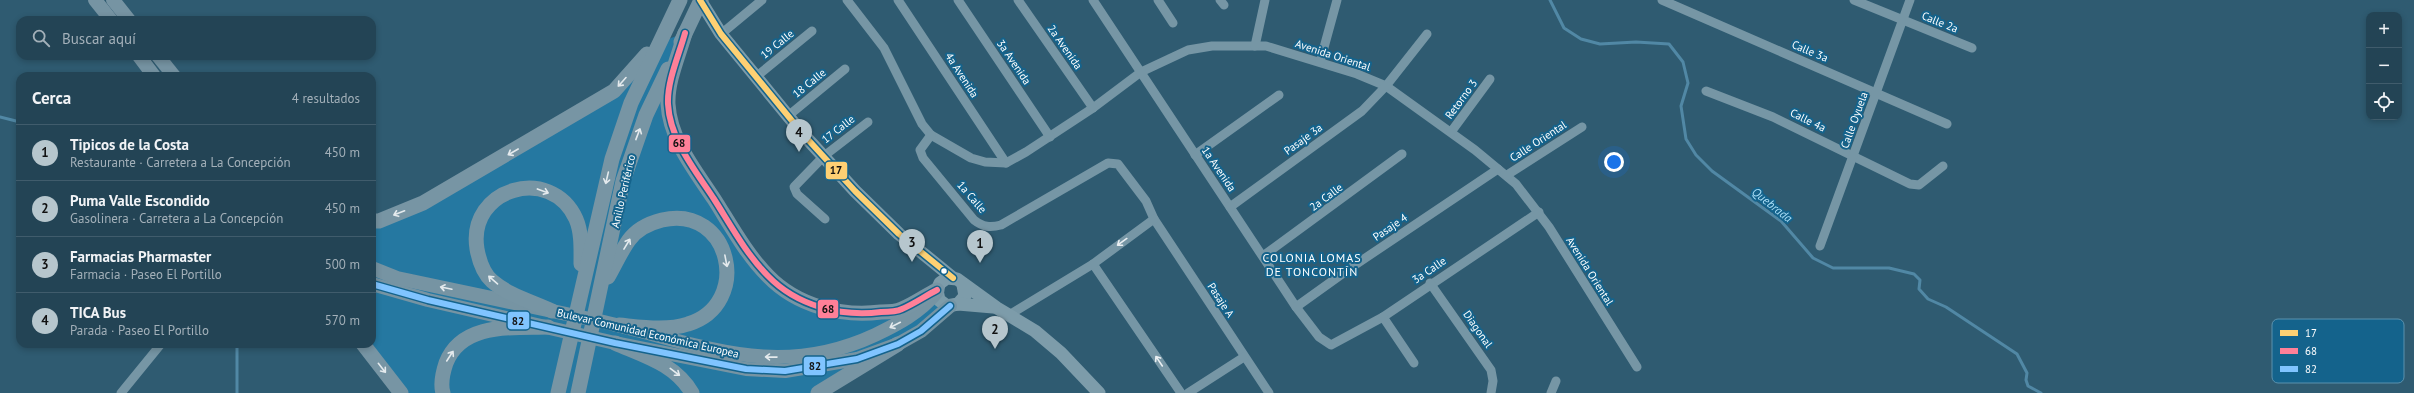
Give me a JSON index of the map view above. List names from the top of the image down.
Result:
{
  "streets": {
    "highway": ["Anillo Periférico"],
    "main road": ["Bulevar Comunidad Económica Europea"],
    "street": [
      "Calle 2a",
      "19 Calle",
      "2a Avenida",
      "Calle 3a",
      "Avenida Oriental",
      "3a Avenida",
      "4a Avenida",
      "18 Calle",
      "Retorno 3",
      "Calle 4a",
      "Calle Oyuela",
      "17 Calle",
      "Pasaje 3a",
      "Calle Oriental",
      "1a Avenida",
      "1a Calle",
      "2a Calle",
      "Pasaje 4",
      "3a Calle",
      "Pasaje A",
      "Diagonal"
    ]
  },
  "crossings": [
    ["Calle 2a", "Calle Oyuela"],
    ["2a Avenida", "Avenida Oriental"],
    ["Calle 3a", "Calle Oyuela"],
    ["Avenida Oriental", "3a Avenida"],
    ["Avenida Oriental", "4a Avenida"],
    ["Avenida Oriental", "Retorno 3"],
    ["Avenida Oriental", "Pasaje 3a"],
    ["Avenida Oriental", "Calle Oriental"],
    ["Avenida Oriental", "1a Avenida"],
    ["Avenida Oriental", "Pasaje 4"],
    ["Avenida Oriental", "3a Calle"],
    ["Calle 4a", "Calle Oyuela"],
    ["Pasaje 3a", "1a Avenida"],
    ["1a Avenida", "2a Calle"],
    ["1a Avenida", "Pasaje 4"],
    ["1a Avenida", "3a Calle"],
    ["1a Calle", "Pasaje A"],
    ["3a Calle", "Diagonal"]
  ],
  "districts": ["COLONIA LOMAS DE TONCONTÍN"],
  "water": ["Quebrada"],
  "lines": ["transit line 17", "transit line 68", "transit line 82"],
  "legend": ["17", "68", "82"],
  "page": {
    "map_buttons": ["+", "−"],
    "search": "Buscar aquí",
    "heading": ["Cerca", "4 resultados"],
    "pins": [
      "4",
      "3",
      "1",
      "2"
    ],
    "list": [
      {
        "mark": "1",
        "name": "Tipicos de la Costa",
        "note": "Restaurante · Carretera a La Concepción",
        "value": "450 m"
      },
      {
        "mark": "2",
        "name": "Puma Valle Escondido",
        "note": "Gasolinera · Carretera a La Concepción",
        "value": "450 m"
      },
      {
        "mark": "3",
        "name": "Farmacias Pharmaster",
        "note": "Farmacia · Paseo El Portillo",
        "value": "500 m"
      },
      {
        "mark": "4",
        "name": "TICA Bus",
        "note": "Parada · Paseo El Portillo",
        "value": "570 m"
      }
    ]
  }
}
